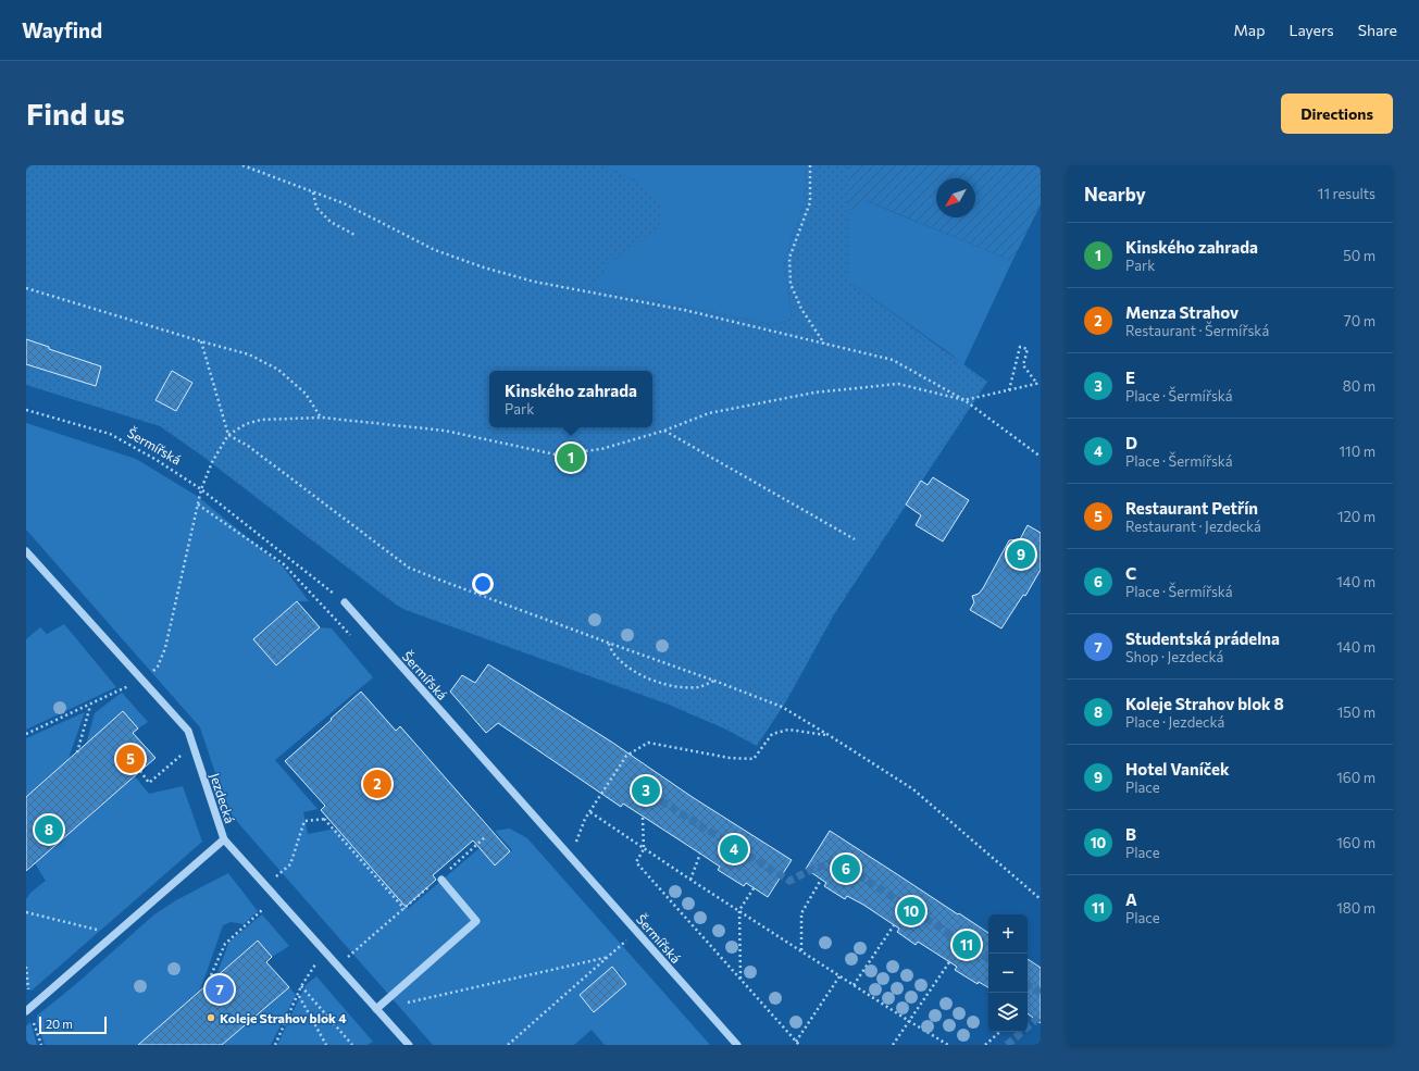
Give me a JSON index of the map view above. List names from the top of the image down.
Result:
{
  "streets": {
    "street": ["Šermířská", "Jezdecká"]
  },
  "places": ["Koleje Strahov blok 4"],
  "scale_bar": "20 m",
  "north": "bottom left",
  "page": {
    "header": "Wayfind",
    "nav": ["Map", "Layers", "Share"],
    "buttons": "Directions",
    "title": "Find us",
    "heading": ["Nearby", "11 results"],
    "list": [
      {
        "mark": "1",
        "name": "Kinského zahrada",
        "note": "Park",
        "value": "50 m"
      },
      {
        "mark": "2",
        "name": "Menza Strahov",
        "note": "Restaurant · Šermířská",
        "value": "70 m"
      },
      {
        "mark": "3",
        "name": "E",
        "note": "Place · Šermířská",
        "value": "80 m"
      },
      {
        "mark": "4",
        "name": "D",
        "note": "Place · Šermířská",
        "value": "110 m"
      },
      {
        "mark": "5",
        "name": "Restaurant Petřín",
        "note": "Restaurant · Jezdecká",
        "value": "120 m"
      },
      {
        "mark": "6",
        "name": "C",
        "note": "Place · Šermířská",
        "value": "140 m"
      },
      {
        "mark": "7",
        "name": "Studentská prádelna",
        "note": "Shop · Jezdecká",
        "value": "140 m"
      },
      {
        "mark": "8",
        "name": "Koleje Strahov blok 8",
        "note": "Place · Jezdecká",
        "value": "150 m"
      },
      {
        "mark": "9",
        "name": "Hotel Vaníček",
        "note": "Place",
        "value": "160 m"
      },
      {
        "mark": "10",
        "name": "B",
        "note": "Place",
        "value": "160 m"
      },
      {
        "mark": "11",
        "name": "A",
        "note": "Place",
        "value": "180 m"
      }
    ],
    "popup": ["Kinského zahrada", "Park"],
    "pins": [
      "1",
      "9",
      "5",
      "2",
      "3",
      "8",
      "4",
      "6",
      "10",
      "11",
      "7"
    ],
    "map_buttons": ["+", "−"],
    "scale": "20 m"
  }
}
